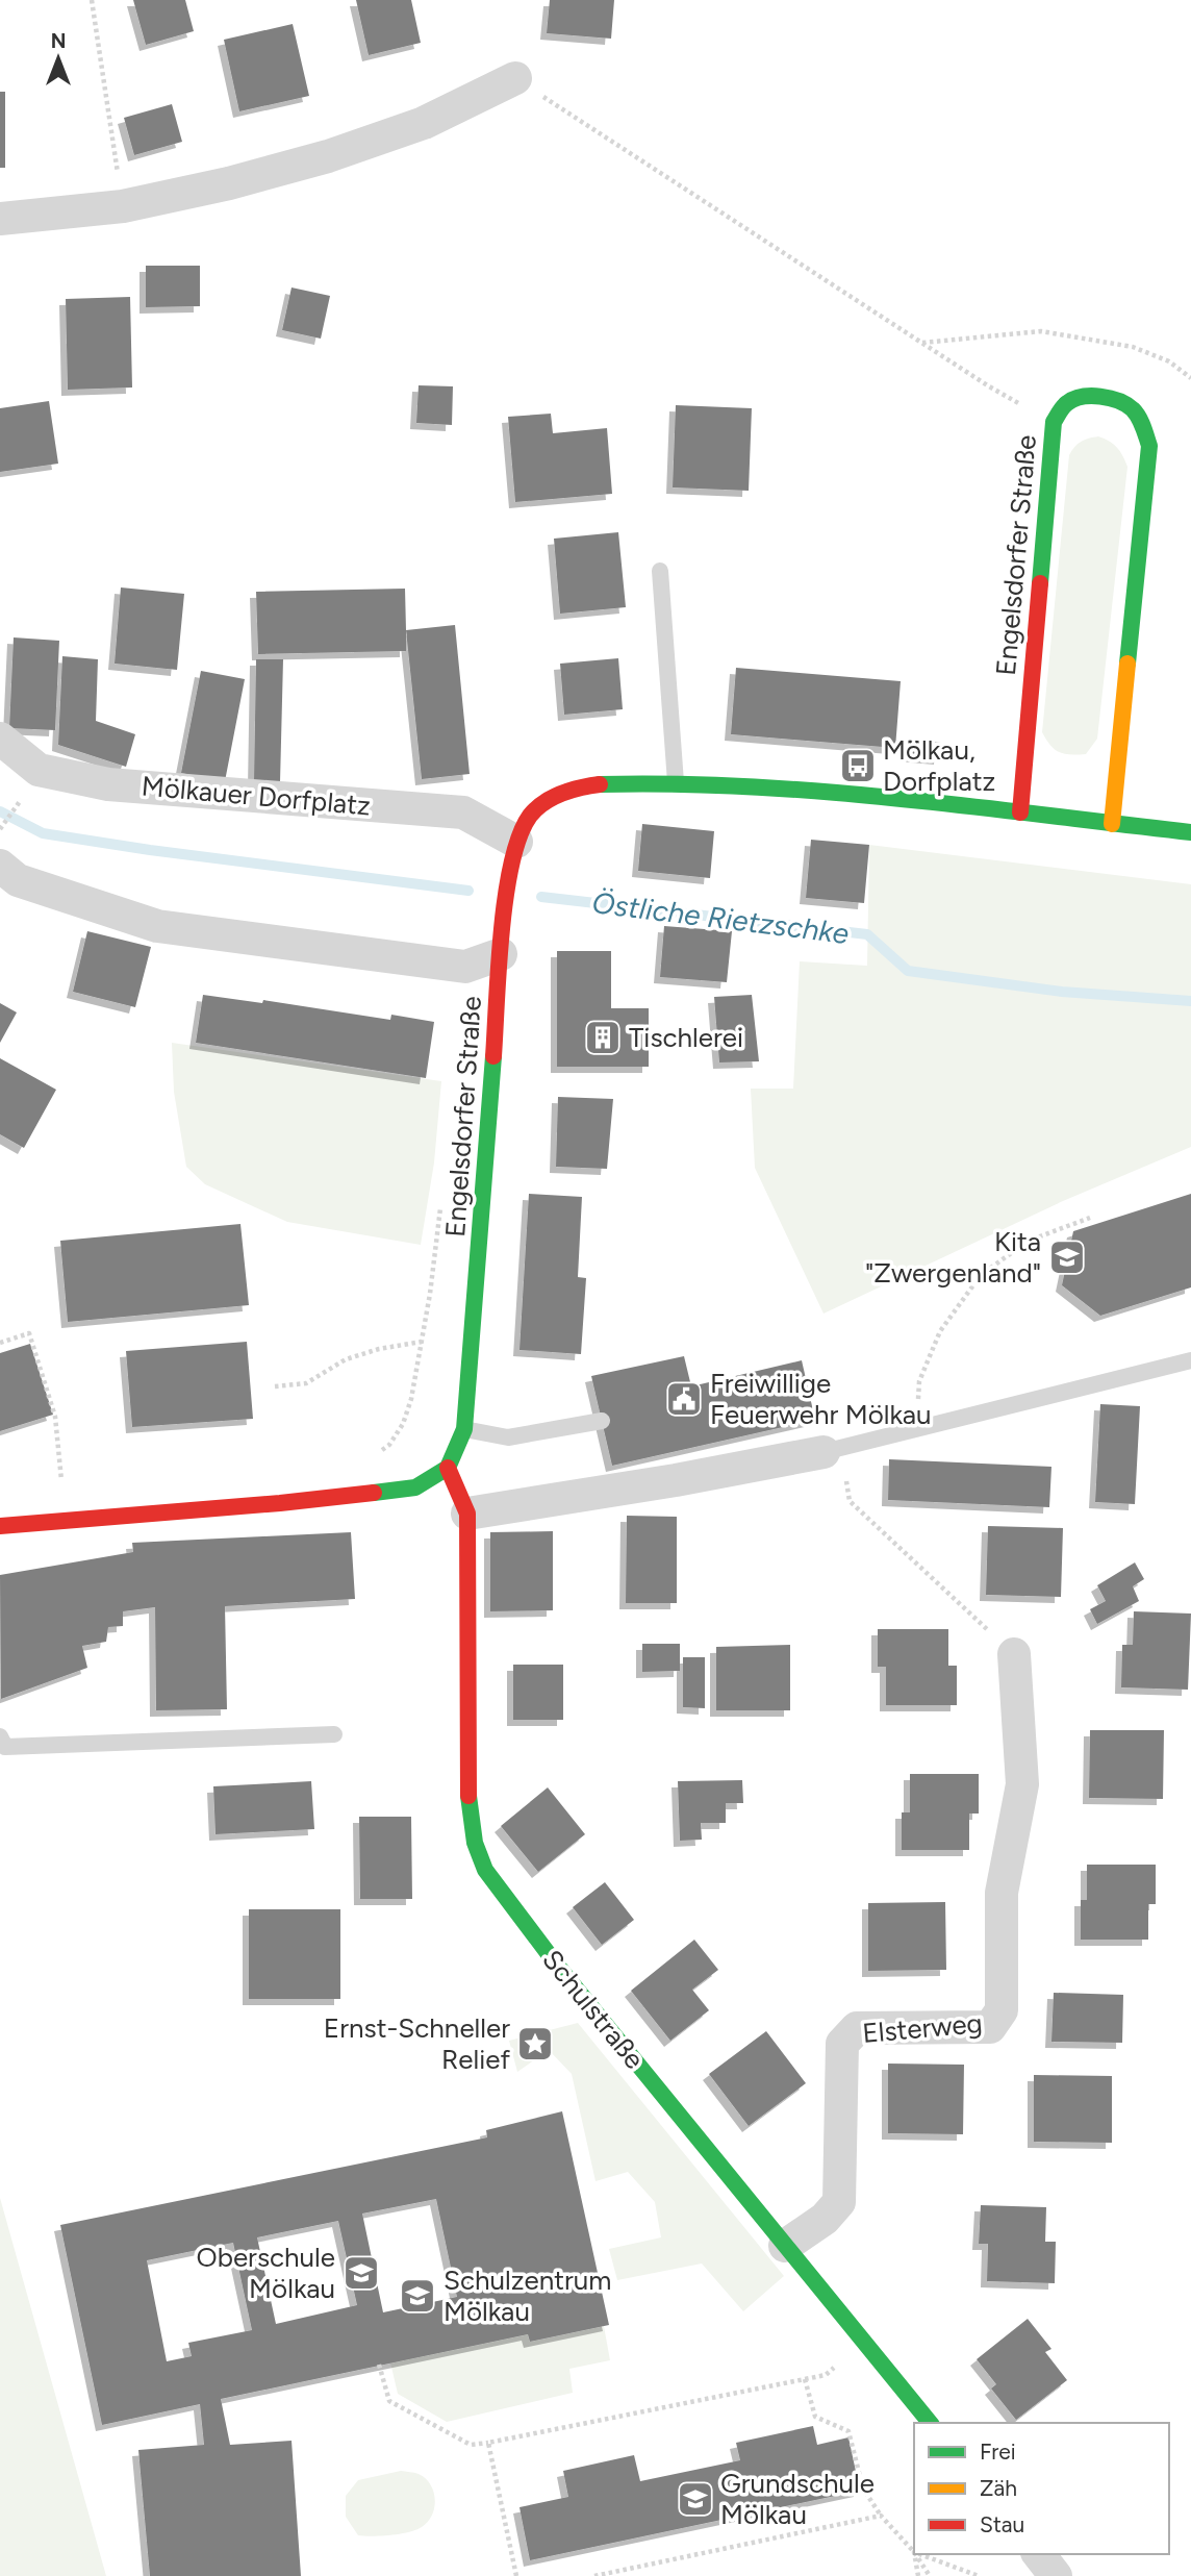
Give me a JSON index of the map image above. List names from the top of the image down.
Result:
{
  "streets": {
    "street": [
      "Engelsdorfer Straße",
      "Mölkauer Dorfplatz",
      "Schulstraße",
      "Elsterweg"
    ]
  },
  "crossings": [
    ["Engelsdorfer Straße", "Mölkauer Dorfplatz"],
    ["Engelsdorfer Straße", "Schulstraße"],
    ["Schulstraße", "Elsterweg"]
  ],
  "water": ["Östliche Rietzschke"],
  "places": {
    "bus stop": ["Mölkau, Dorfplatz"],
    "building": ["Tischlerei"],
    "school or university": [
      "Kita \"Zwergenland\"",
      "Oberschule Mölkau",
      "Schulzentrum Mölkau",
      "Grundschule Mölkau"
    ],
    "public building": ["Freiwillige Feuerwehr Mölkau"],
    "place": ["Ernst-Schneller Relief"]
  },
  "legend": ["Frei", "Zäh", "Stau"],
  "north": "top"
}
